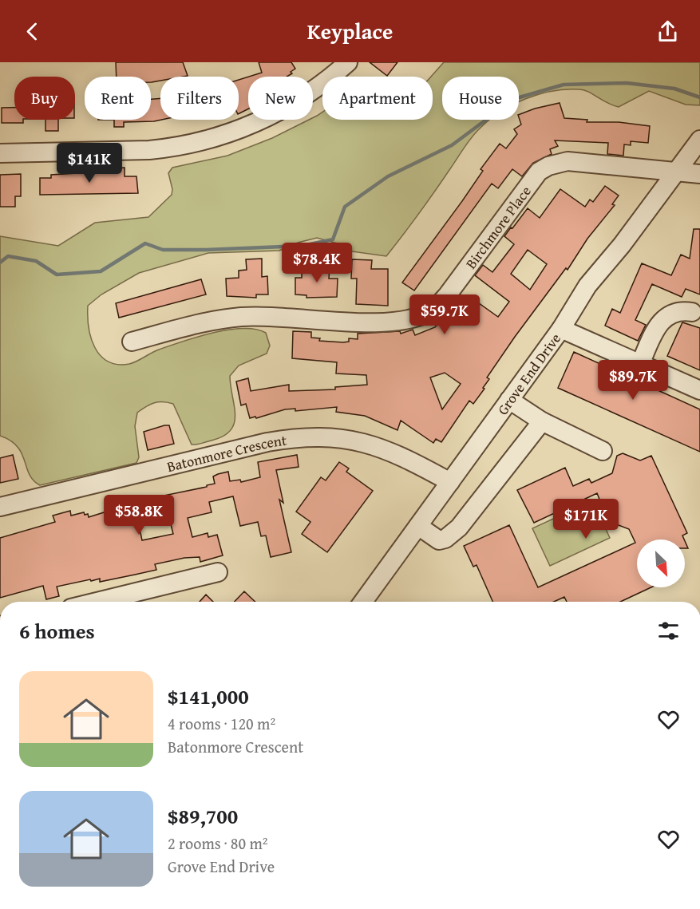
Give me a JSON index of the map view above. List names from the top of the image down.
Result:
{
  "streets": {
    "street": ["Birchmore Place", "Grove End Drive", "Batonmore Crescent"]
  },
  "crossings": [
    ["Birchmore Place", "Grove End Drive"],
    ["Grove End Drive", "Batonmore Crescent"]
  ],
  "north": "bottom right",
  "page": {
    "header": "Keyplace",
    "chip": [
      "Buy",
      "Rent",
      "Filters",
      "New",
      "Apartment",
      "House"
    ],
    "price": [
      "$141K",
      "$78.4K",
      "$59.7K",
      "$89.7K",
      "$58.8K",
      "$171K"
    ],
    "heading": "6 homes",
    "list": [
      {
        "name": "$141,000",
        "note": "4 rooms · 120 m² · Batonmore Crescent"
      },
      {
        "name": "$89,700",
        "note": "2 rooms · 80 m² · Grove End Drive"
      }
    ]
  }
}
